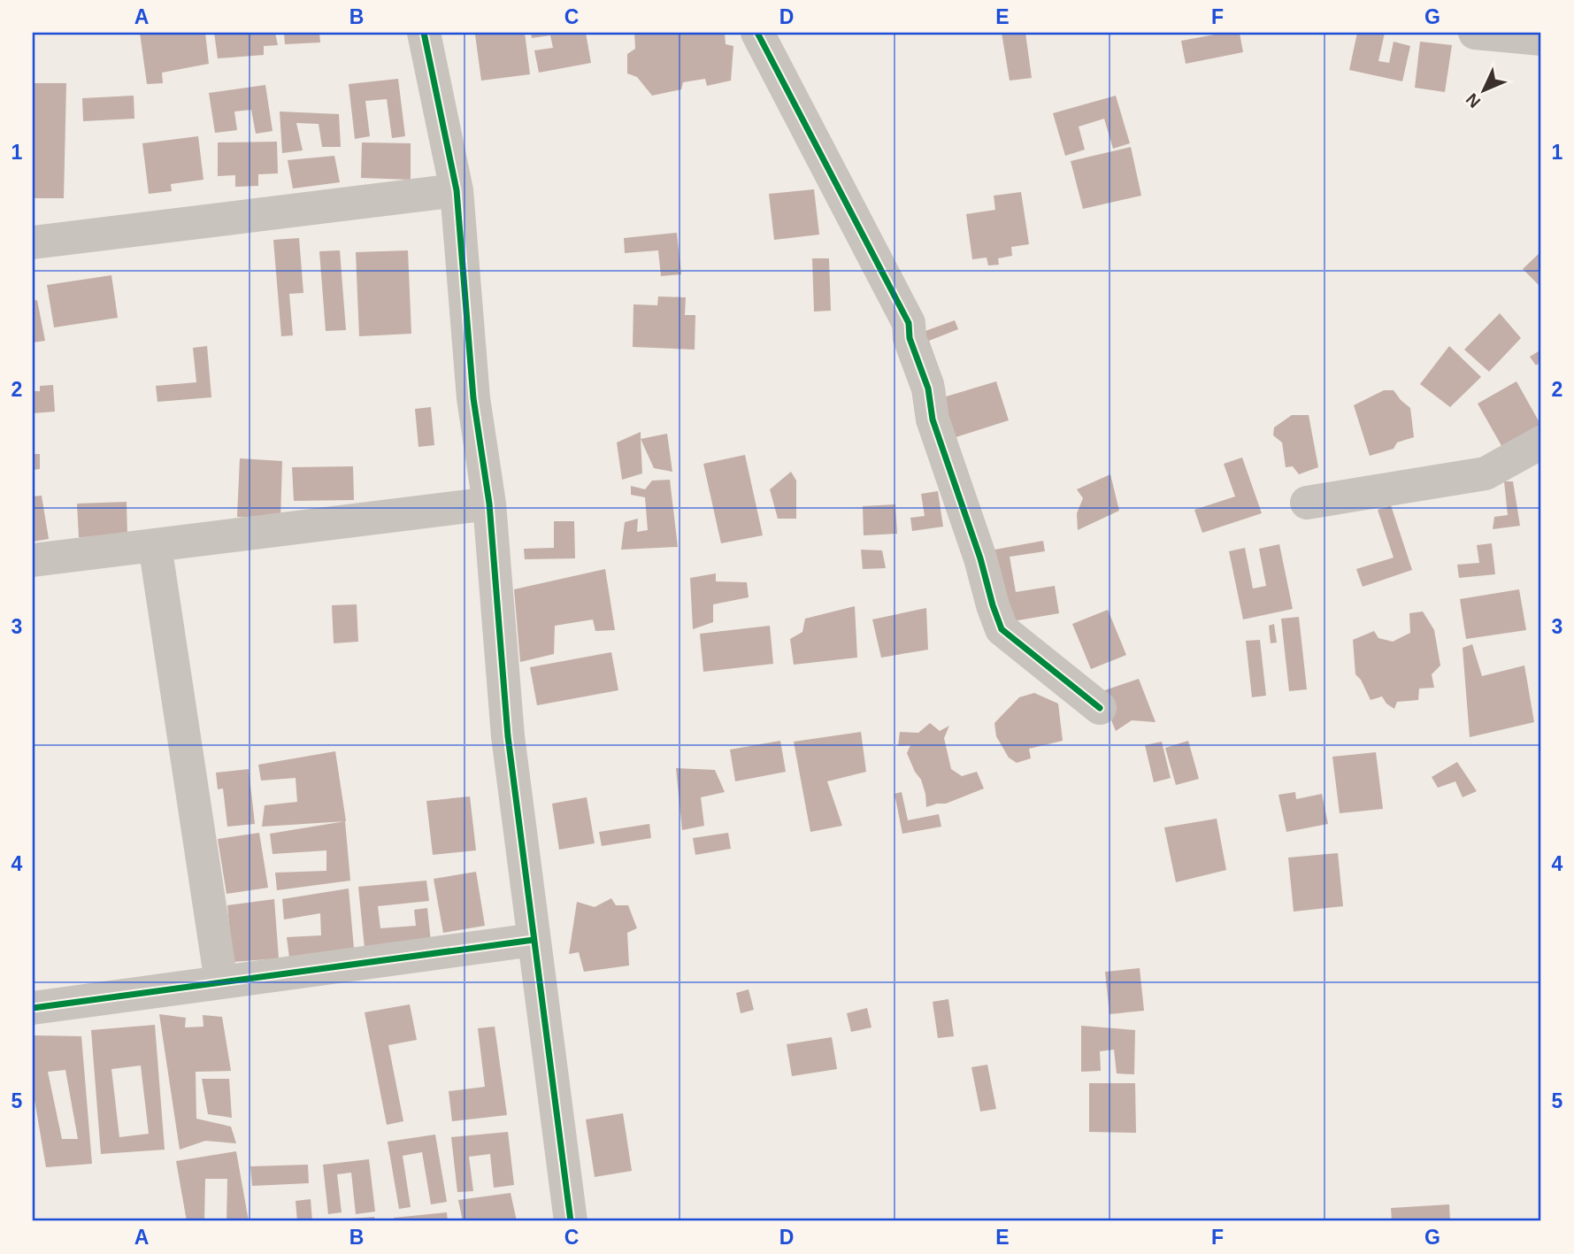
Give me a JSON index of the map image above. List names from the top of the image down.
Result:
{
  "north": "bottom left",
  "grid": {
    "columns": [
      "A",
      "B",
      "C",
      "D",
      "E",
      "F",
      "G"
    ],
    "rows": [
      "1",
      "2",
      "3",
      "4",
      "5"
    ]
  }
}
